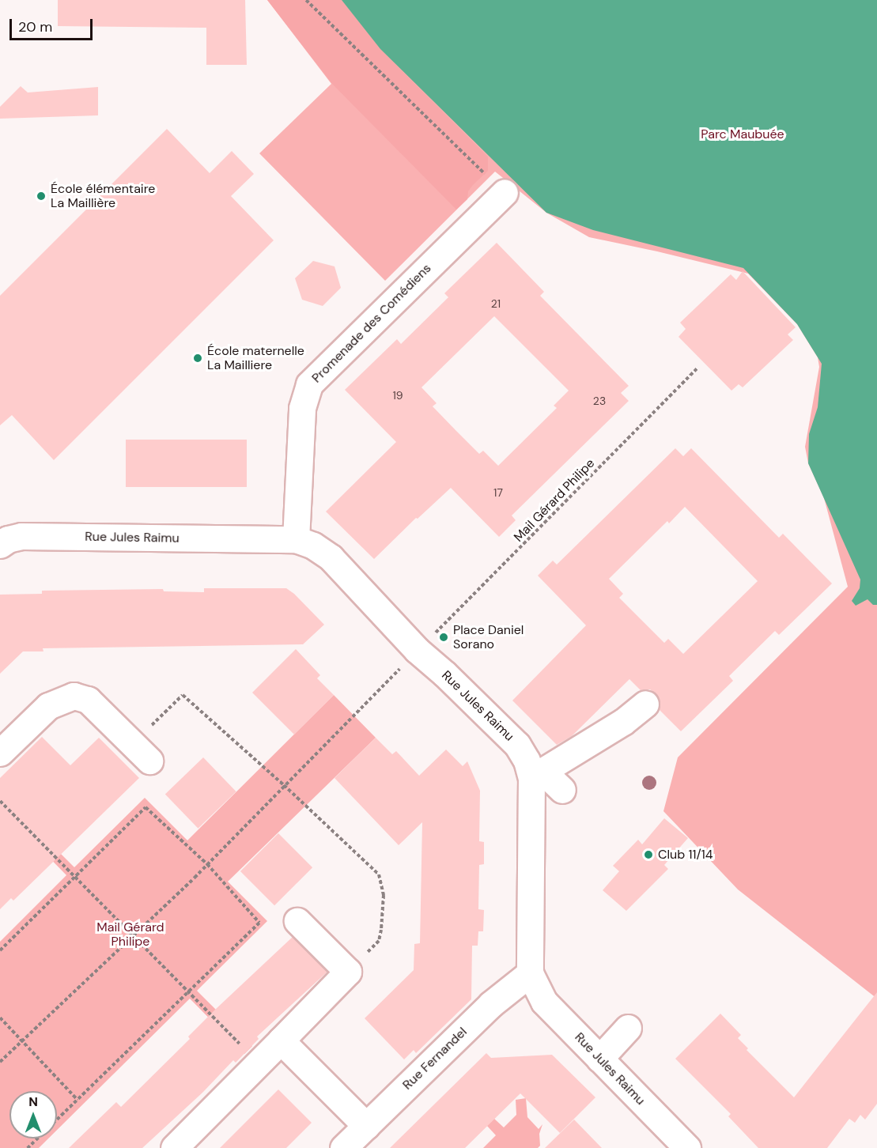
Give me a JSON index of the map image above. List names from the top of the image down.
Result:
{
  "streets": {
    "street": ["Promenade des Comédiens", "Rue Jules Raimu", "Rue Fernandel"],
    "path": ["Mail Gérard Philipe"]
  },
  "crossings": [
    ["Promenade des Comédiens", "Rue Jules Raimu"],
    ["Rue Jules Raimu", "Rue Fernandel"]
  ],
  "parks": ["Parc Maubuée", "Mail Gérard Philipe"],
  "places": [
    "École élémentaire La Maillière",
    "École maternelle La Mailliere",
    "Place Daniel Sorano",
    "Club 11/14"
  ],
  "house_numbers": [
    "21",
    "19",
    "23",
    "17"
  ],
  "scale_bar": "20 m",
  "north": "top"
}
